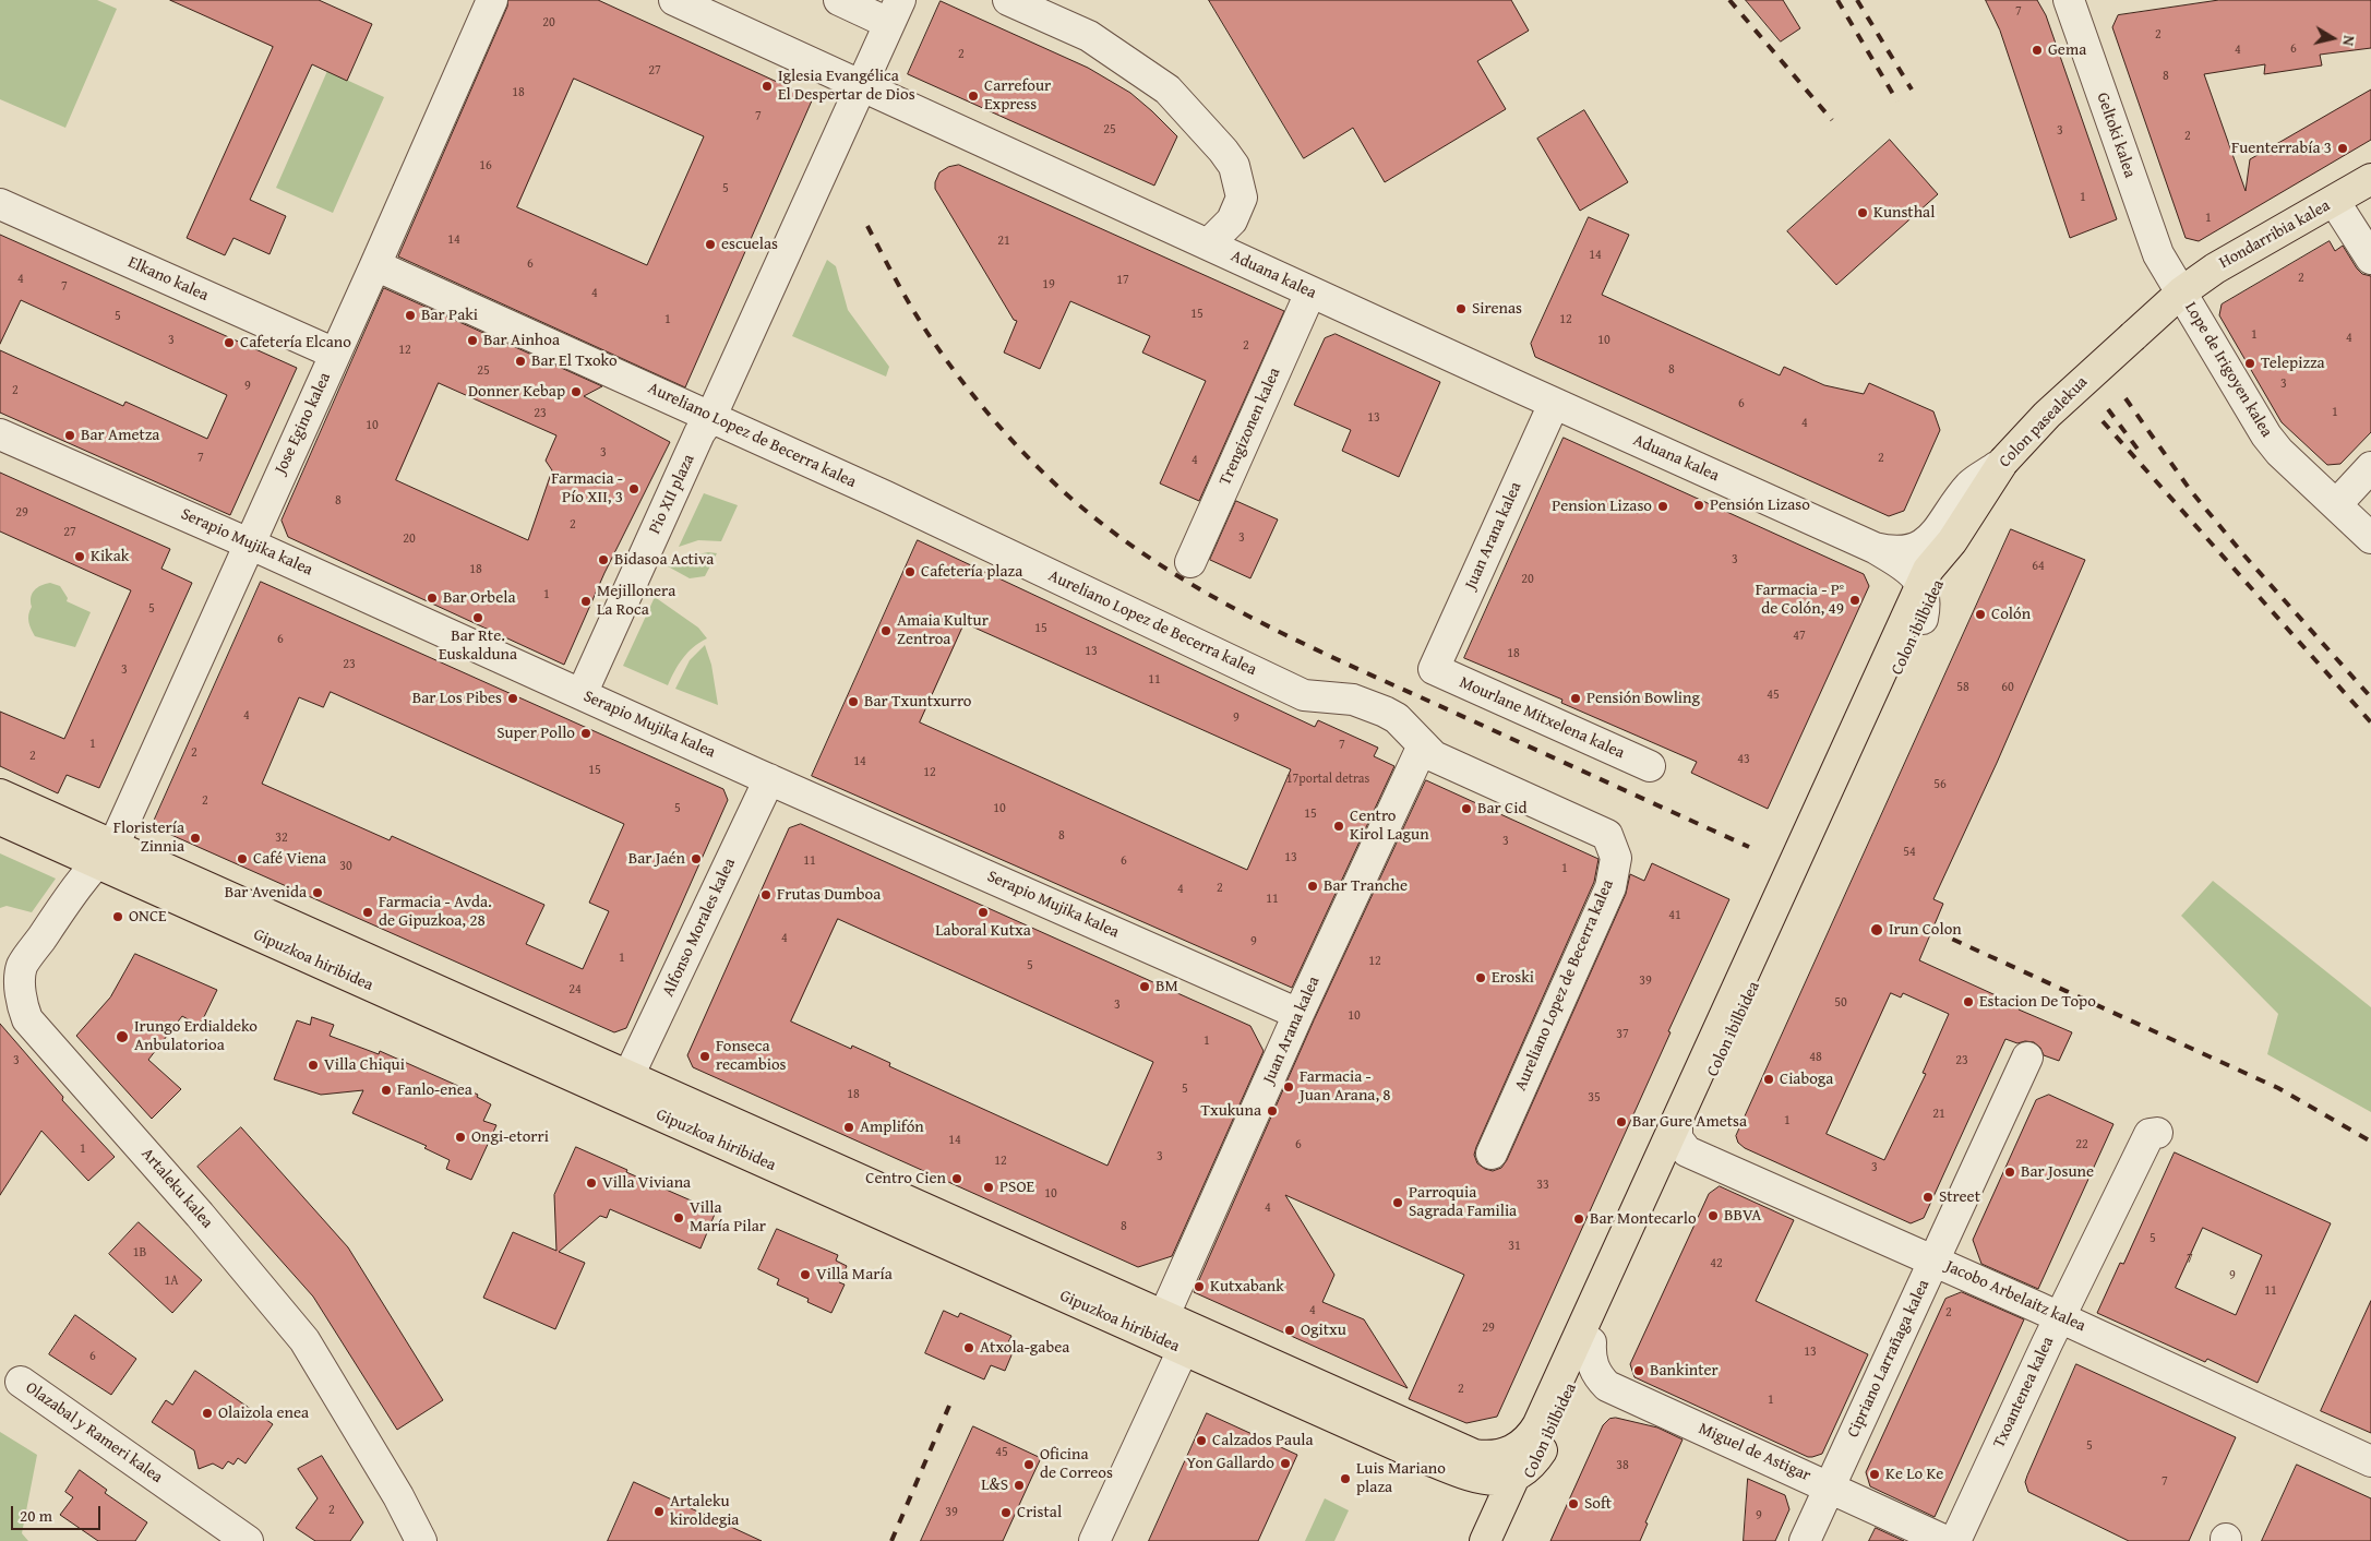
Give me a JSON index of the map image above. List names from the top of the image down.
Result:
{
  "streets": {
    "main road": [
      "Hondarribia kalea",
      "Colon pasealekua",
      "Colon ibilbidea",
      "Gipuzkoa hiribidea"
    ],
    "street": [
      "Geltoki kalea",
      "Aduana kalea",
      "Elkano kalea",
      "Lope de Irigoyen kalea",
      "Jose Egino kalea",
      "Trengizonen kalea",
      "Aureliano Lopez de Becerra kalea",
      "Pio XII plaza",
      "Juan Arana kalea",
      "Serapio Mujika kalea",
      "Mourlane Mitxelena kalea",
      "Alfonso Morales kalea",
      "Artaleku kalea",
      "Jacobo Arbelaitz kalea",
      "Cipriano Larrañaga kalea",
      "Txoantenea kalea",
      "Olazabal y Rameri kalea",
      "Miguel de Astigar"
    ]
  },
  "crossings": [
    ["Geltoki kalea", "Hondarribia kalea"],
    ["Geltoki kalea", "Lope de Irigoyen kalea"],
    ["Geltoki kalea", "Colon pasealekua"],
    ["Hondarribia kalea", "Lope de Irigoyen kalea"],
    ["Hondarribia kalea", "Colon pasealekua"],
    ["Aduana kalea", "Colon pasealekua"],
    ["Aduana kalea", "Trengizonen kalea"],
    ["Aduana kalea", "Pio XII plaza"],
    ["Aduana kalea", "Juan Arana kalea"],
    ["Aduana kalea", "Colon ibilbidea"],
    ["Elkano kalea", "Jose Egino kalea"],
    ["Lope de Irigoyen kalea", "Colon pasealekua"],
    ["Colon pasealekua", "Colon ibilbidea"],
    ["Jose Egino kalea", "Aureliano Lopez de Becerra kalea"],
    ["Jose Egino kalea", "Serapio Mujika kalea"],
    ["Jose Egino kalea", "Gipuzkoa hiribidea"],
    ["Jose Egino kalea", "Artaleku kalea"],
    ["Aureliano Lopez de Becerra kalea", "Pio XII plaza"],
    ["Aureliano Lopez de Becerra kalea", "Juan Arana kalea"],
    ["Pio XII plaza", "Serapio Mujika kalea"],
    ["Juan Arana kalea", "Serapio Mujika kalea"],
    ["Juan Arana kalea", "Mourlane Mitxelena kalea"],
    ["Juan Arana kalea", "Gipuzkoa hiribidea"],
    ["Serapio Mujika kalea", "Alfonso Morales kalea"],
    ["Colon ibilbidea", "Gipuzkoa hiribidea"],
    ["Colon ibilbidea", "Jacobo Arbelaitz kalea"],
    ["Colon ibilbidea", "Miguel de Astigar"],
    ["Alfonso Morales kalea", "Gipuzkoa hiribidea"],
    ["Gipuzkoa hiribidea", "Artaleku kalea"],
    ["Jacobo Arbelaitz kalea", "Cipriano Larrañaga kalea"],
    ["Jacobo Arbelaitz kalea", "Txoantenea kalea"],
    ["Cipriano Larrañaga kalea", "Miguel de Astigar"]
  ],
  "places": [
    "Gema",
    "Iglesia Evangélica El Despertar de Dios",
    "Carrefour Express",
    "Fuenterrabía 3",
    "Kunsthal",
    "escuelas",
    "Sirenas",
    "Bar Paki",
    "Bar Ainhoa",
    "Cafetería Elcano",
    "Bar El Txoko",
    "Telepizza",
    "Donner Kebap",
    "Bar Ametza",
    "Farmacia - Pío XII, 3",
    "Pensión Lizaso",
    "Pension Lizaso",
    "Kikak",
    "Bidasoa Activa",
    "Cafetería plaza",
    "Bar Orbela",
    "Farmacia - Pº de Colón, 49",
    "Mejillonera La Roca",
    "Colón",
    "Bar Rte. Euskalduna",
    "Amaia Kultur Zentroa",
    "Bar Los Pibes",
    "Pensión Bowling",
    "Bar Txuntxurro",
    "Super Pollo",
    "Bar Cid",
    "Centro Kirol Lagun",
    "Floristería Zinnia",
    "Café Viena",
    "Bar Jaén",
    "Bar Tranche",
    "Bar Avenida",
    "Frutas Dumboa",
    "Farmacia - Avda. de Gipuzkoa, 28",
    "Laboral Kutxa",
    "ONCE",
    "Irun Colon",
    "Eroski",
    "BM",
    "Estacion De Topo",
    "Irungo Erdialdeko Anbulatorioa",
    "Fonseca recambios",
    "Villa Chiqui",
    "Ciaboga",
    "Farmacia - Juan Arana, 8",
    "Fanlo-enea",
    "Txukuna",
    "Bar Gure Ametsa",
    "Amplifón",
    "Ongi-etorri",
    "Bar Josune",
    "Centro Cien",
    "Villa Viviana",
    "PSOE",
    "Street",
    "Parroquia Sagrada Familia",
    "BBVA",
    "Villa María Pilar",
    "Bar Montecarlo",
    "Villa María",
    "Kutxabank",
    "Ogitxu",
    "Atxola-gabea",
    "Bankinter",
    "Olaizola enea",
    "Calzados Paula",
    "Yon Gallardo",
    "Oficina de Correos",
    "Ke Lo Ke",
    "Luis Mariano plaza",
    "L&S",
    "Soft",
    "Artaleku kiroldegia",
    "Cristal"
  ],
  "house_numbers": [
    "7",
    "20",
    "2",
    "6",
    "4",
    "2",
    "27",
    "8",
    "18",
    "7",
    "25",
    "3",
    "2",
    "16",
    "5",
    "1",
    "1",
    "14",
    "21",
    "14",
    "6",
    "2",
    "4",
    "17",
    "19",
    "7",
    "4",
    "15",
    "5",
    "1",
    "12",
    "1",
    "4",
    "3",
    "10",
    "2",
    "12",
    "8",
    "25",
    "3",
    "9",
    "2",
    "6",
    "1",
    "23",
    "13",
    "4",
    "10",
    "3",
    "7",
    "2",
    "4",
    "8",
    "29",
    "2",
    "27",
    "3",
    "20",
    "3",
    "64",
    "18",
    "20",
    "1",
    "5",
    "15",
    "47",
    "6",
    "13",
    "18",
    "23",
    "3",
    "11",
    "58",
    "60",
    "45",
    "4",
    "9",
    "1",
    "7",
    "2",
    "2",
    "43",
    "14",
    "15",
    "12",
    "17portal detras",
    "56",
    "2",
    "5",
    "10",
    "15",
    "8",
    "32",
    "3",
    "54",
    "13",
    "11",
    "6",
    "30",
    "1",
    "2",
    "4",
    "11",
    "41",
    "4",
    "9",
    "1",
    "12",
    "5",
    "39",
    "24",
    "50",
    "3",
    "10",
    "37",
    "1",
    "48",
    "3",
    "23",
    "5",
    "18",
    "35",
    "21",
    "1",
    "14",
    "6",
    "22",
    "1",
    "3",
    "12",
    "3",
    "33",
    "10",
    "4",
    "8",
    "5",
    "31",
    "1B",
    "7",
    "42",
    "9",
    "1A",
    "11",
    "4",
    "2",
    "29",
    "13",
    "6",
    "2",
    "1",
    "5",
    "45",
    "38",
    "7",
    "2",
    "39",
    "9"
  ],
  "scale_bar": "20 m",
  "north": "right"
}
